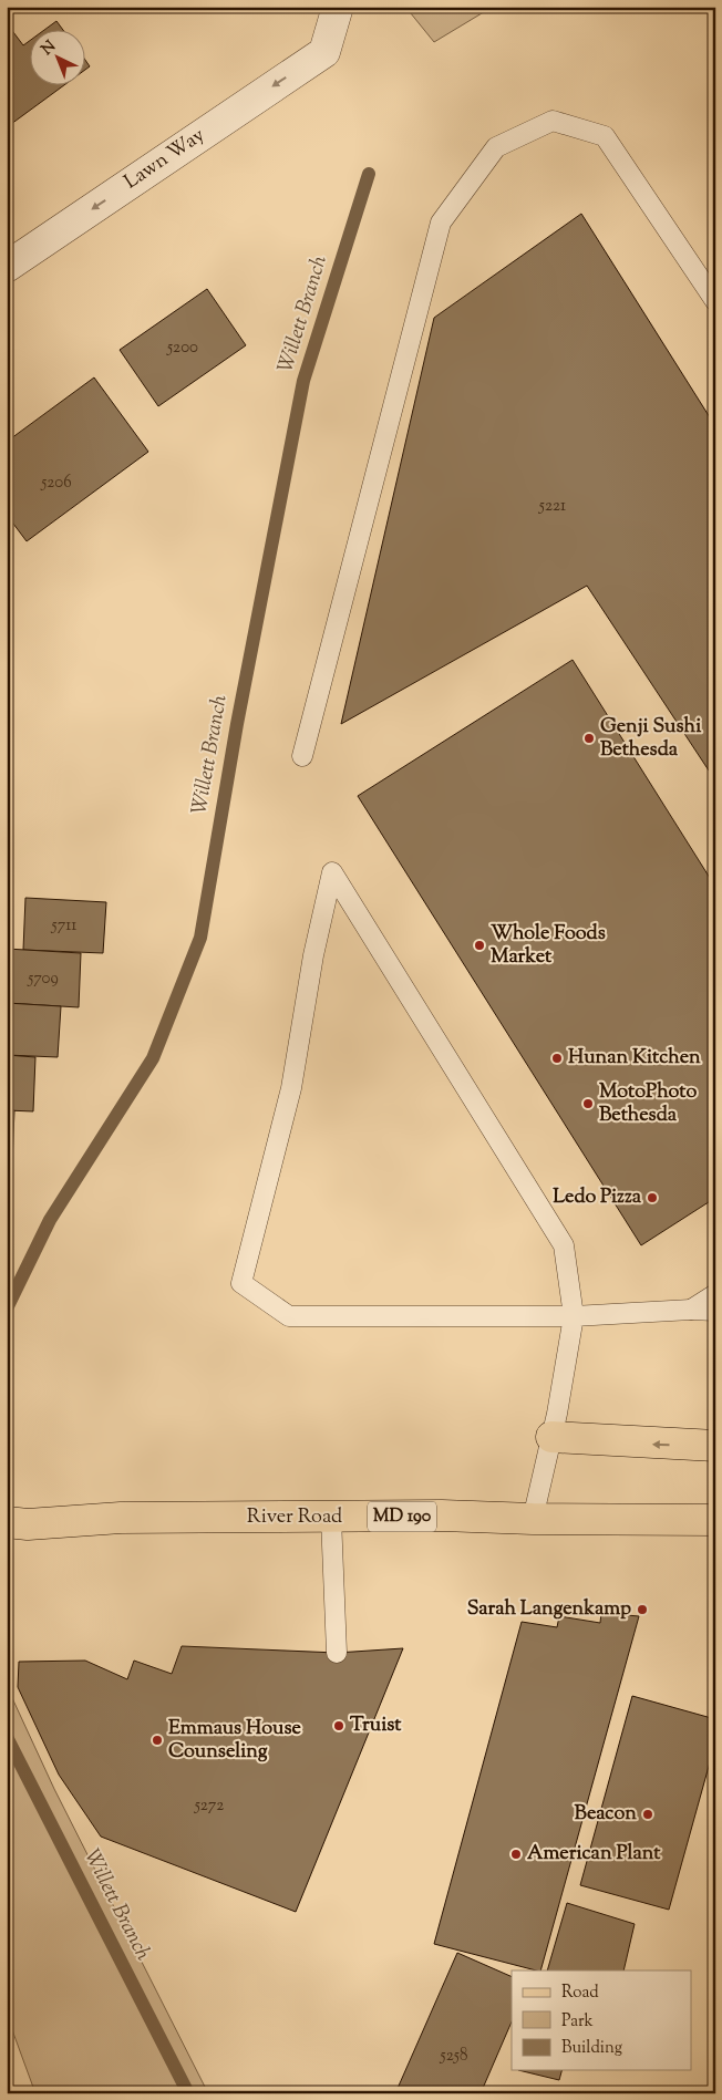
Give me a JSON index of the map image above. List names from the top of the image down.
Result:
{
  "streets": {
    "main road": ["MD 190", "River Road"],
    "street": ["Lawn Way"]
  },
  "one_way": ["Lawn Way"],
  "water": ["Willett Branch"],
  "places": [
    "Genji Sushi Bethesda",
    "Whole Foods Market",
    "Hunan Kitchen",
    "MotoPhoto Bethesda",
    "Ledo Pizza",
    "Sarah Langenkamp",
    "Truist",
    "Emmaus House Counseling",
    "Beacon",
    "American Plant"
  ],
  "house_numbers": [
    "5200",
    "5206",
    "5221",
    "5711",
    "5709",
    "5272",
    "5258"
  ],
  "legend": ["Road", "Park", "Building"],
  "north": "top left"
}
